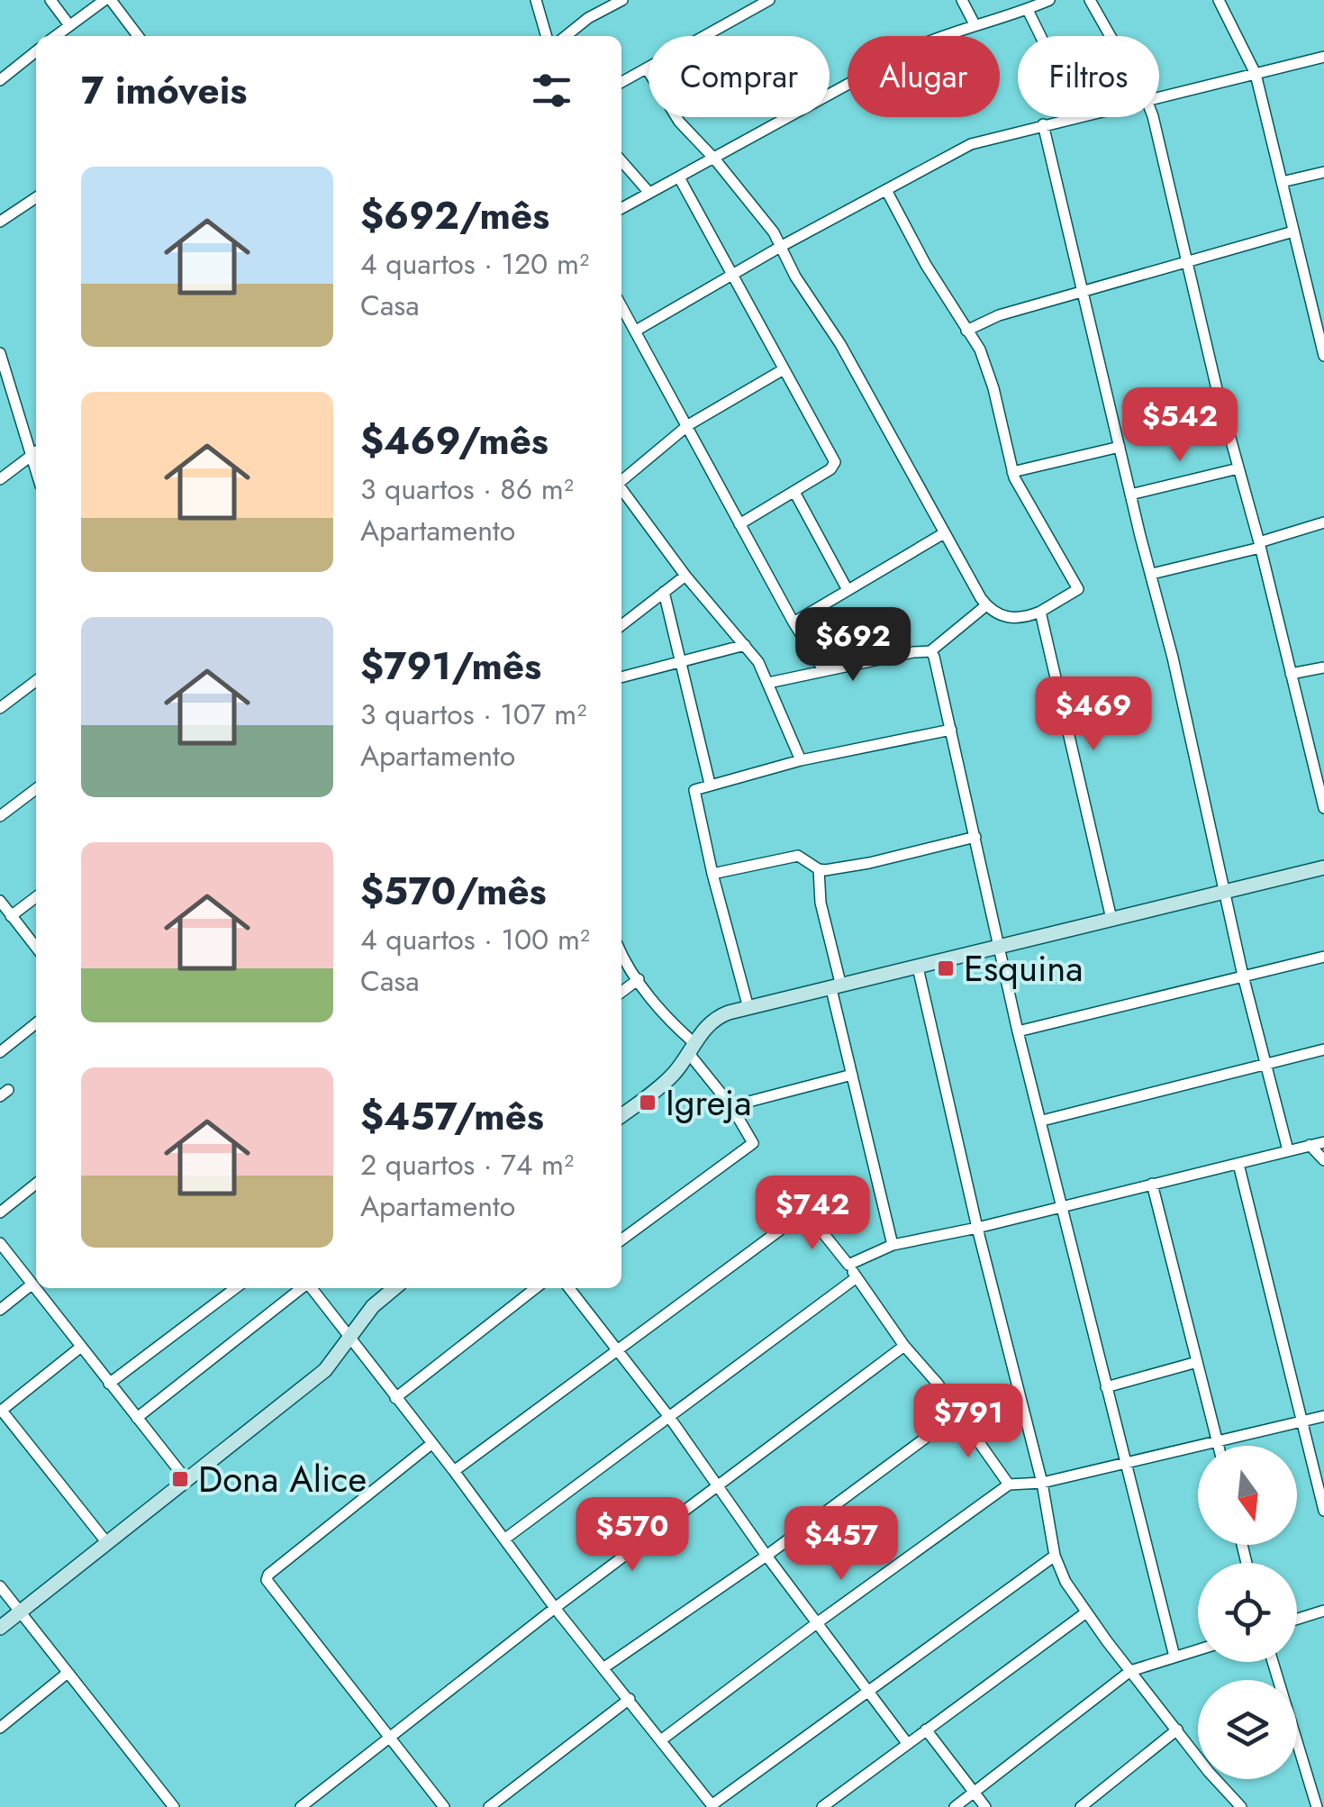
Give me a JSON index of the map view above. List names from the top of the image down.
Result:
{
  "places": {
    "transit": ["Esquina", "Igreja", "Dona Alice"]
  },
  "north": "bottom",
  "page": {
    "chip": ["Comprar", "Alugar", "Filtros"],
    "heading": "7 imóveis",
    "list": [
      {
        "name": "$692/mês",
        "note": "4 quartos · 120 m² · Casa"
      },
      {
        "name": "$469/mês",
        "note": "3 quartos · 86 m² · Apartamento"
      },
      {
        "name": "$791/mês",
        "note": "3 quartos · 107 m² · Apartamento"
      },
      {
        "name": "$570/mês",
        "note": "4 quartos · 100 m² · Casa"
      },
      {
        "name": "$457/mês",
        "note": "2 quartos · 74 m² · Apartamento"
      }
    ],
    "price": [
      "$542",
      "$692",
      "$469",
      "$742",
      "$791",
      "$570",
      "$457"
    ]
  }
}
